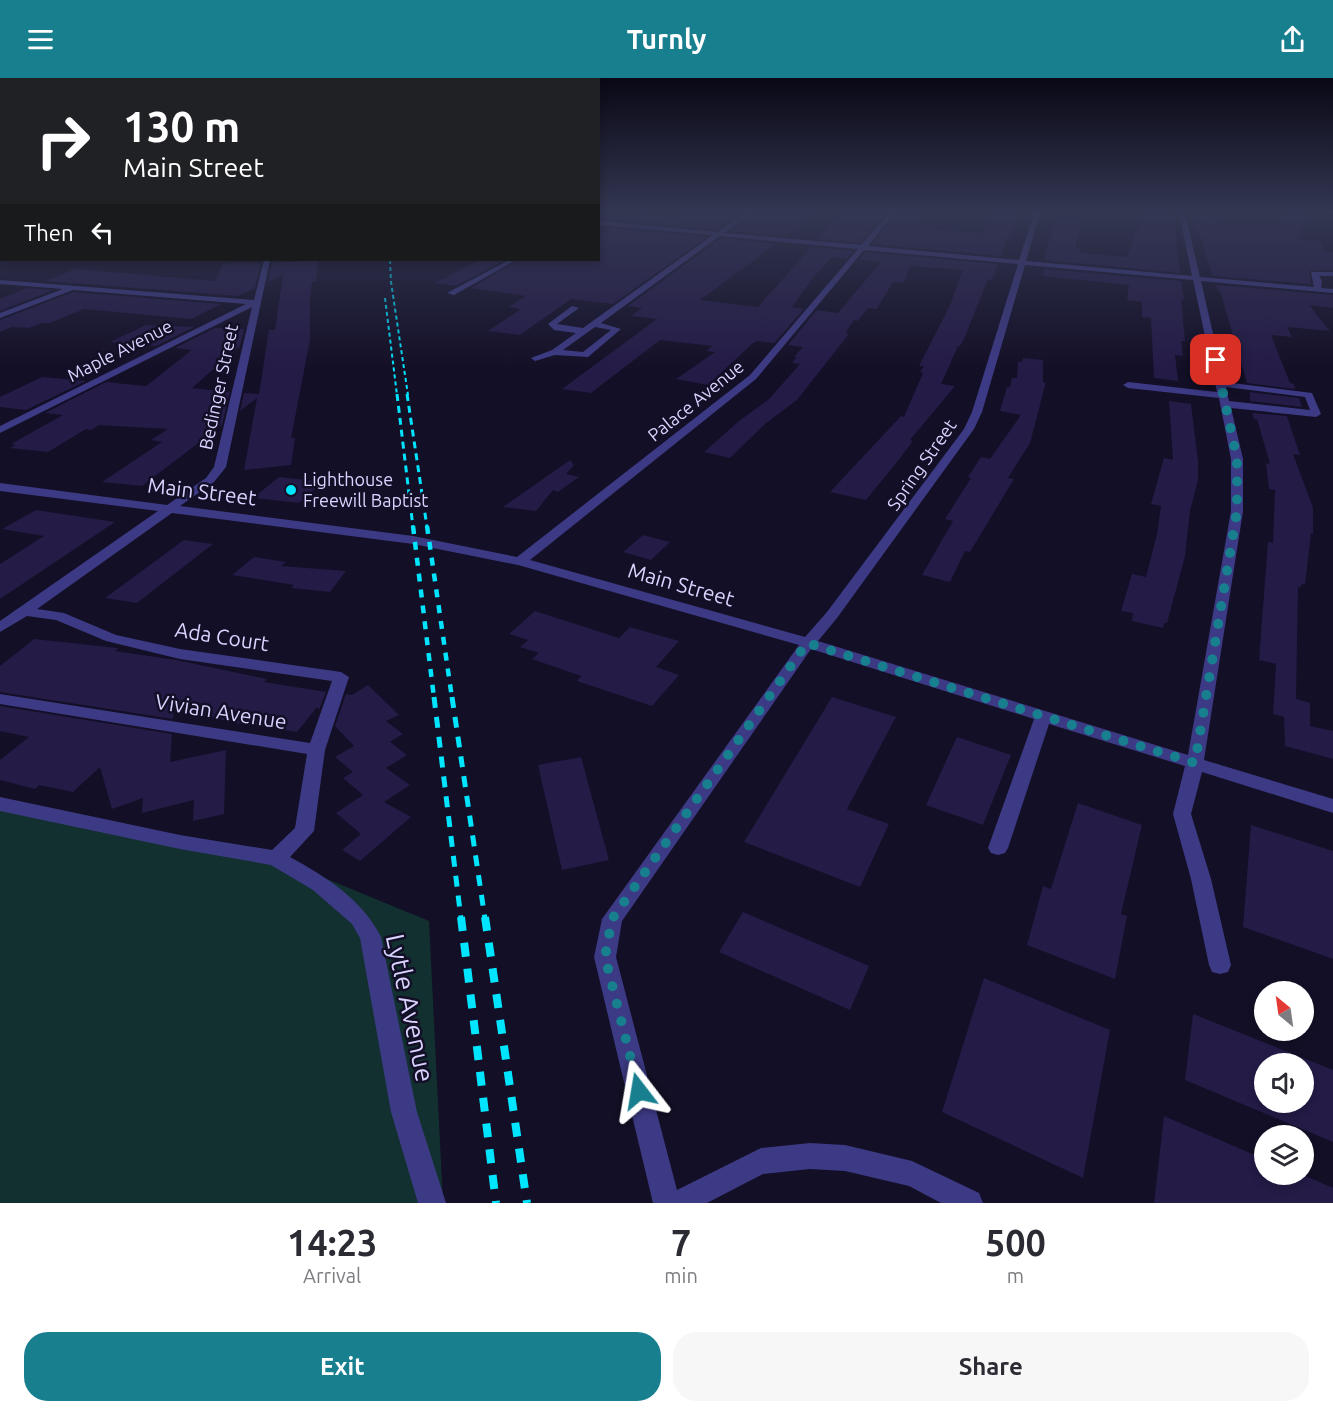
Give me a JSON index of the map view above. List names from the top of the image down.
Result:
{
  "streets": {
    "street": [
      "Maple Avenue",
      "Bedinger Street",
      "Palace Avenue",
      "Spring Street",
      "Main Street",
      "Ada Court",
      "Vivian Avenue",
      "Lytle Avenue"
    ]
  },
  "crossings": [
    ["Maple Avenue", "Bedinger Street"],
    ["Bedinger Street", "Main Street"],
    ["Bedinger Street", "Ada Court"],
    ["Palace Avenue", "Main Street"],
    ["Spring Street", "Main Street"],
    ["Ada Court", "Vivian Avenue"]
  ],
  "places": ["Lighthouse Freewill Baptist"],
  "north": "top left",
  "page": {
    "header": "Turnly",
    "turn": ["130 m", "Main Street"],
    "then": "Then",
    "eta": [
      "14:23",
      "Arrival",
      "7",
      "min",
      "500",
      "m"
    ],
    "buttons": ["Exit", "Share"]
  }
}
